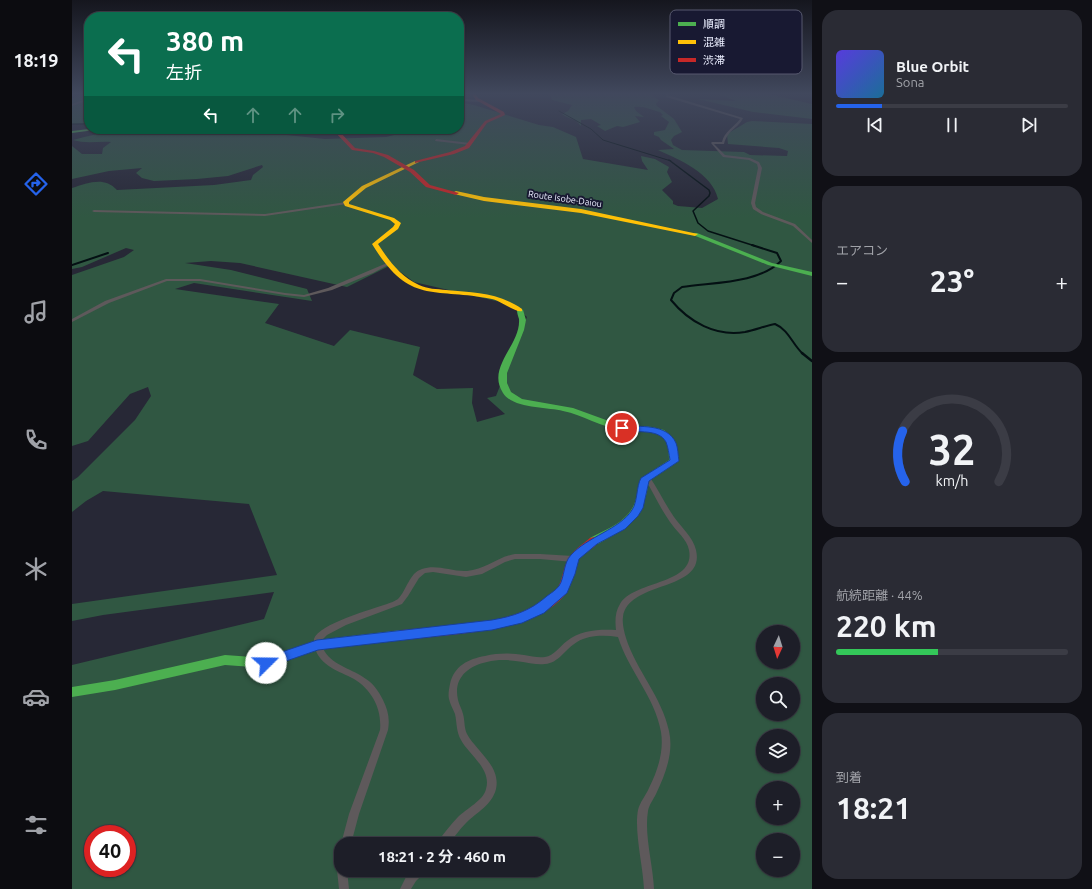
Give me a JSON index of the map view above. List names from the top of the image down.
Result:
{
  "streets": {
    "street": ["Route Isobe-Daiou"]
  },
  "legend": ["順調", "混雑", "渋滞"],
  "north": "bottom",
  "page": {
    "tabs": "18:19",
    "turn": ["380 m", "左折"],
    "song": ["Blue Orbit", "Sona"],
    "tile": [
      "エアコン",
      ["航続距離 · 44%", "220 km"],
      ["到着", "18:21"]
    ],
    "heat": ["−", "23°", "+"],
    "map_buttons": ["+", "−"],
    "limit": "40",
    "trip": "18:21 · 2 分 · 460 m",
    "gauge": ["32", "km/h"]
  }
}
